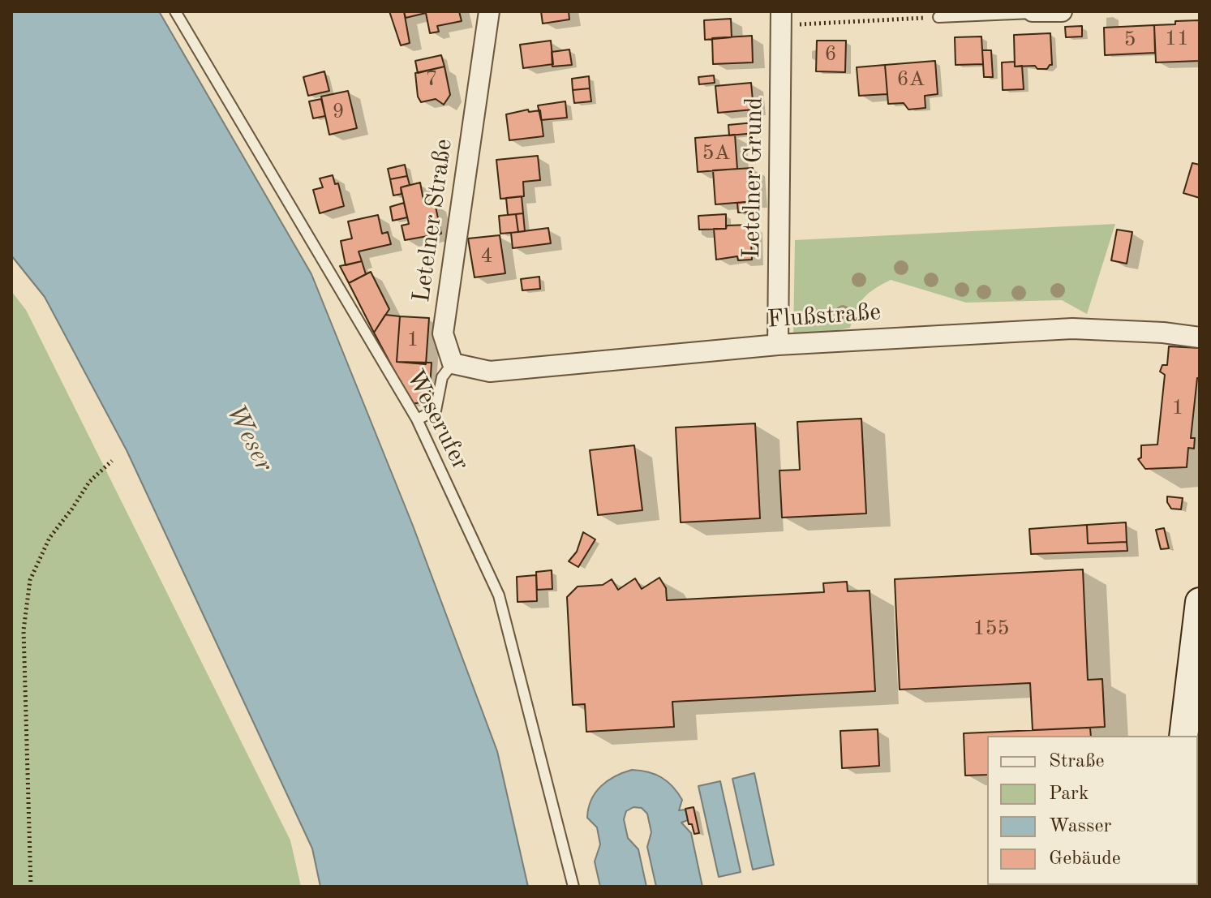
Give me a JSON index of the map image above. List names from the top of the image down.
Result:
{
  "streets": {
    "street": ["Letelner Grund", "Letelner Straße", "Flußstraße"],
    "lane": ["Weserufer"]
  },
  "crossings": [
    ["Letelner Grund", "Flußstraße"],
    ["Letelner Straße", "Flußstraße"]
  ],
  "water": ["Weser"],
  "house_numbers": [
    "11",
    "5",
    "6",
    "7",
    "6A",
    "9",
    "5A",
    "4",
    "1",
    "1",
    "155"
  ],
  "legend": [
    "Straße",
    "Park",
    "Wasser",
    "Gebäude"
  ]
}
